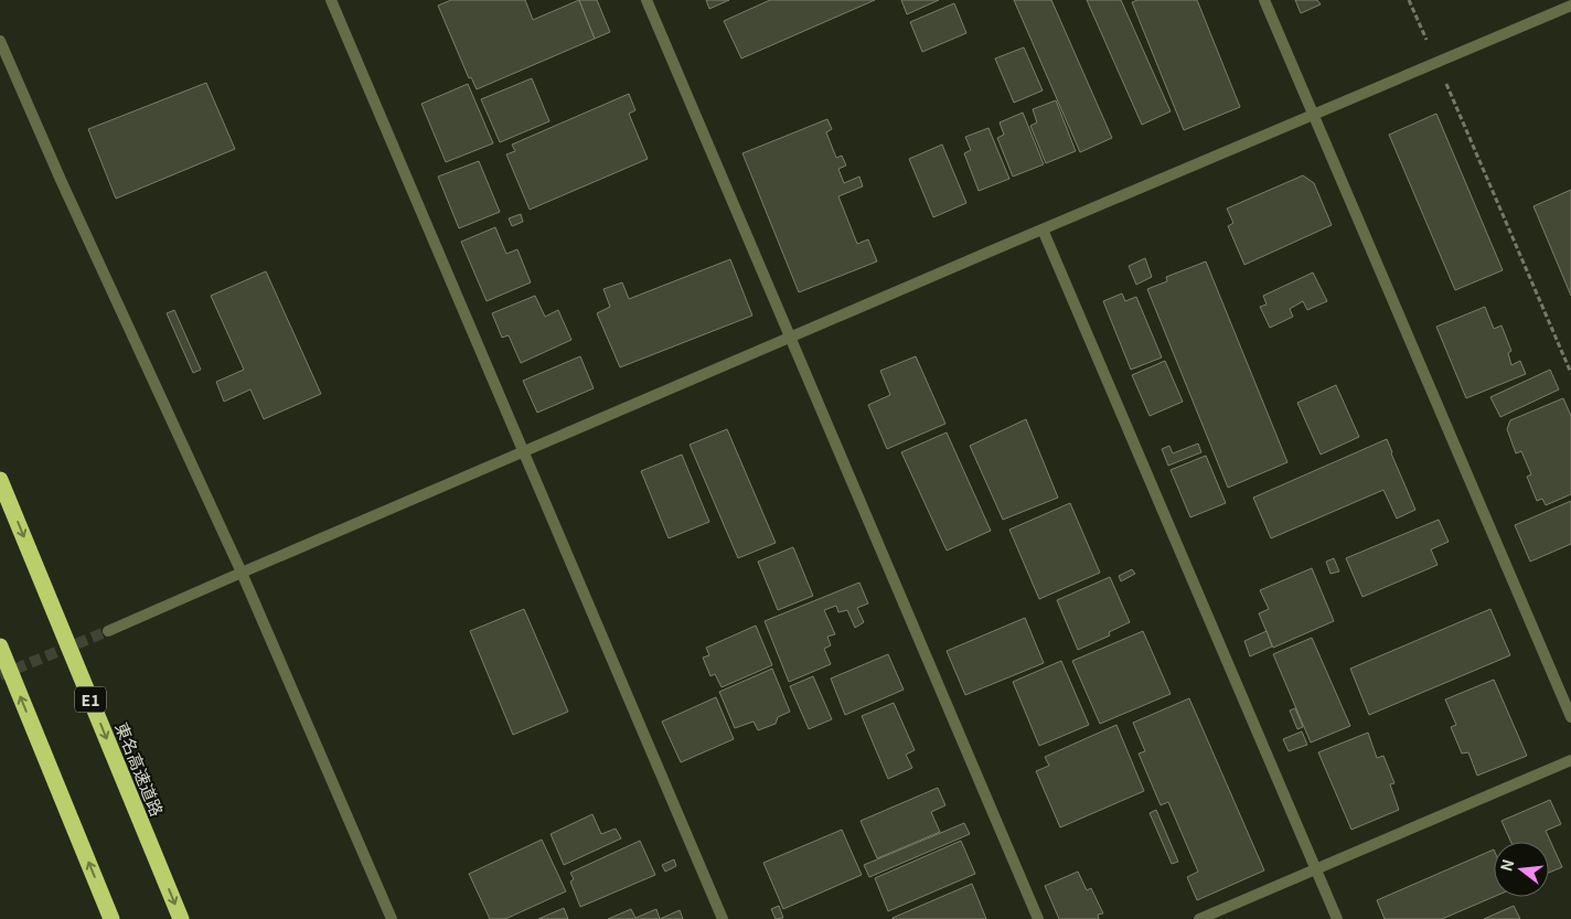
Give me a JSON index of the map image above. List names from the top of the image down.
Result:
{
  "streets": {
    "highway": ["E1", "東名高速道路"]
  },
  "north": "left"
}
